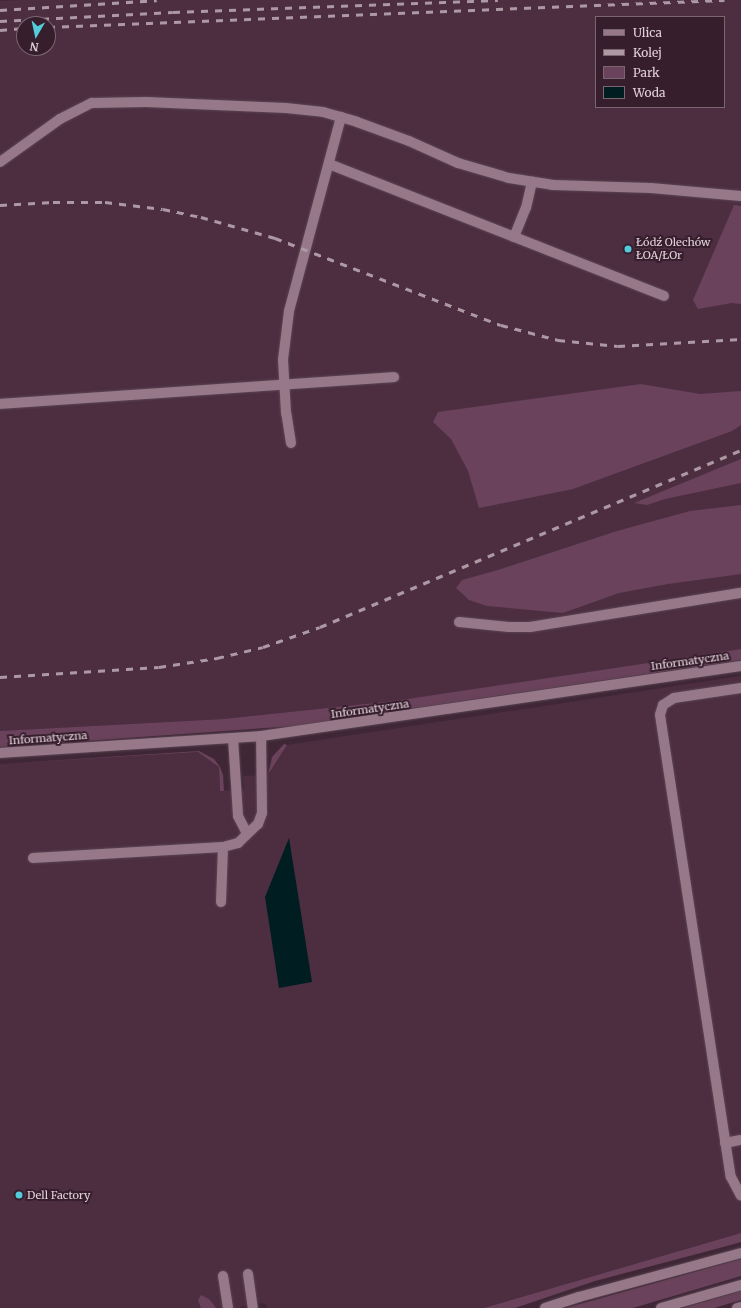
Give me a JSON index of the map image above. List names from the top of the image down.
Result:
{
  "streets": {
    "street": ["Informatyczna"]
  },
  "places": ["Łódź Olechów ŁOA/ŁOr", "Dell Factory"],
  "legend": [
    "Ulica",
    "Kolej",
    "Park",
    "Woda"
  ],
  "north": "bottom"
}
